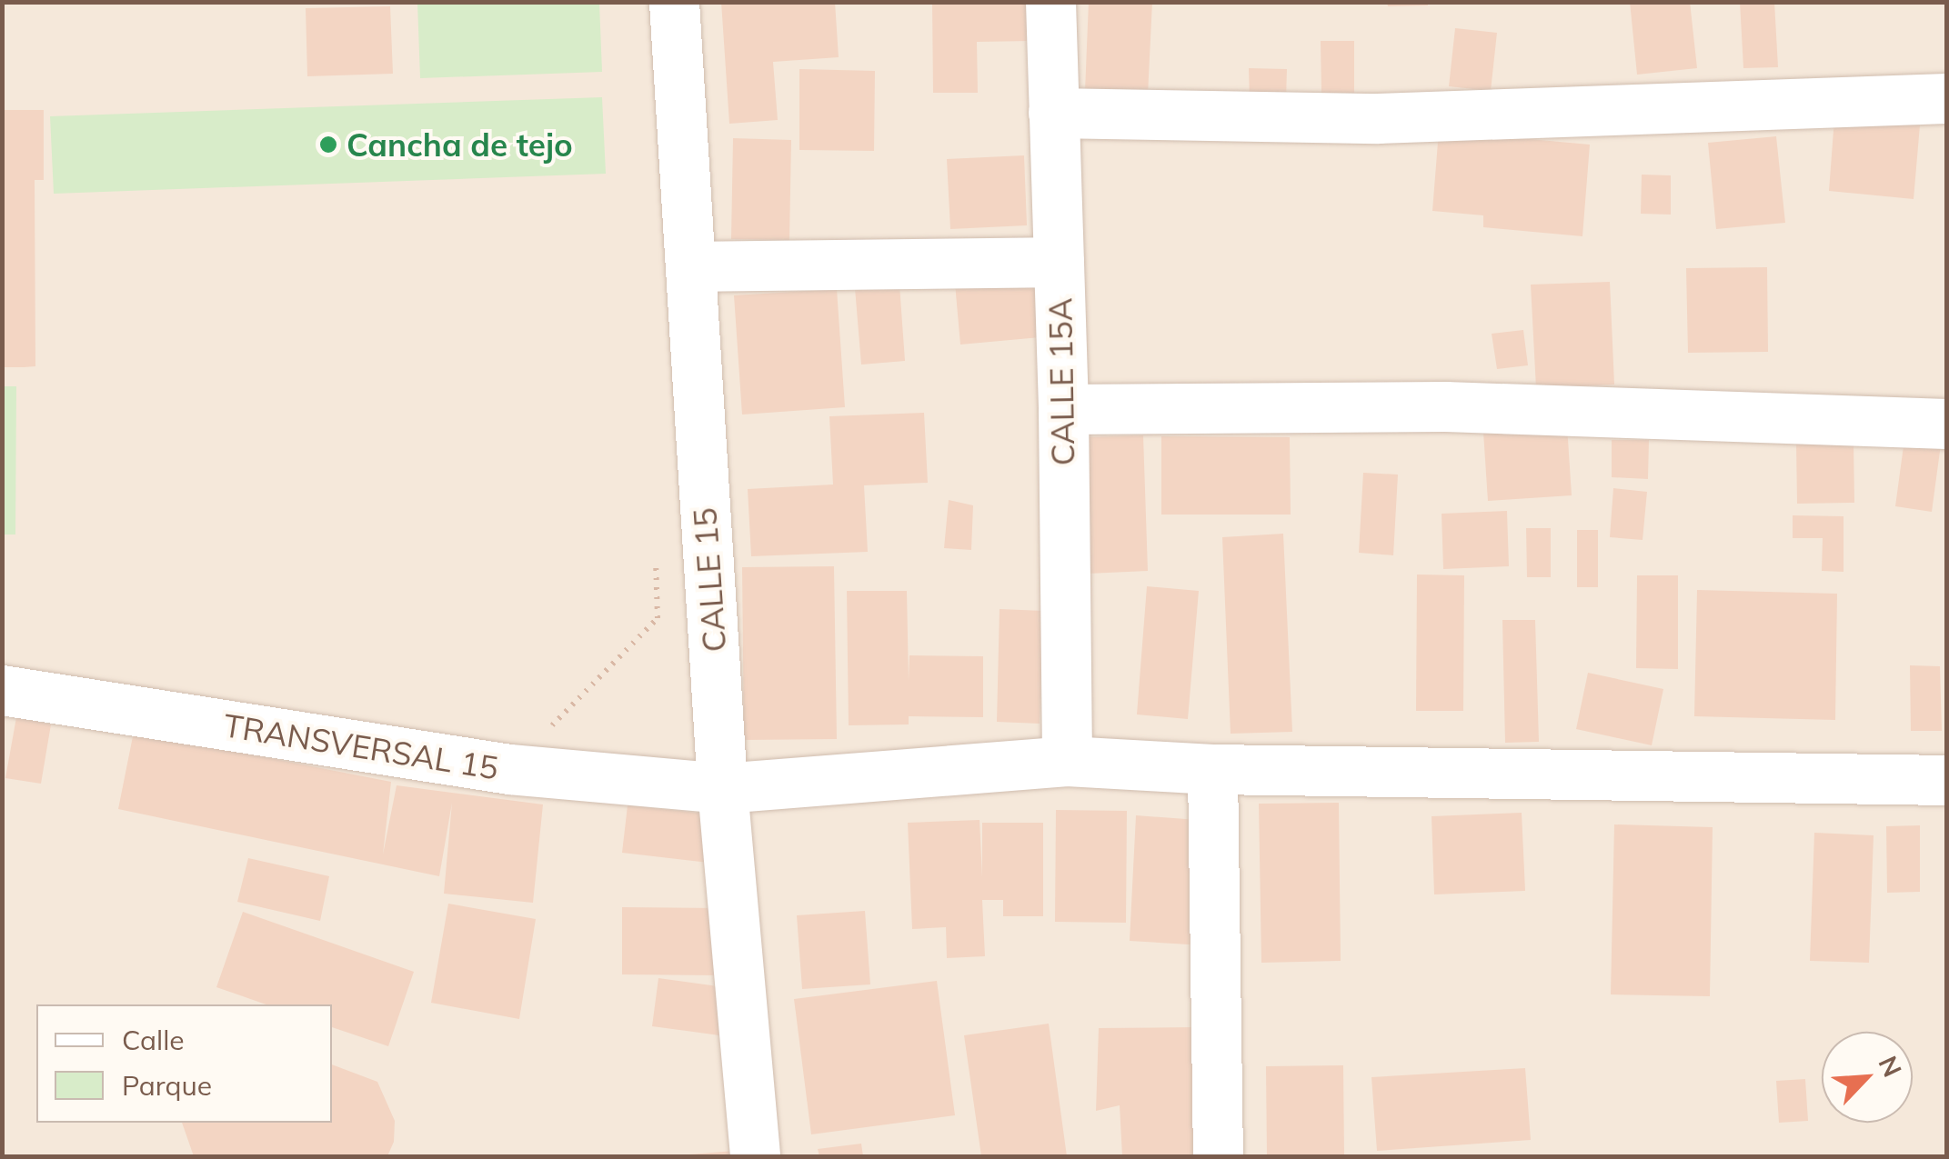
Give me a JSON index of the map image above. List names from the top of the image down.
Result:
{
  "streets": {
    "street": ["CALLE 15A", "CALLE 15", "TRANSVERSAL 15"]
  },
  "crossings": [
    ["CALLE 15A", "TRANSVERSAL 15"],
    ["CALLE 15", "TRANSVERSAL 15"]
  ],
  "places": ["Cancha de tejo"],
  "legend": ["Calle", "Parque"],
  "north": "top right"
}
